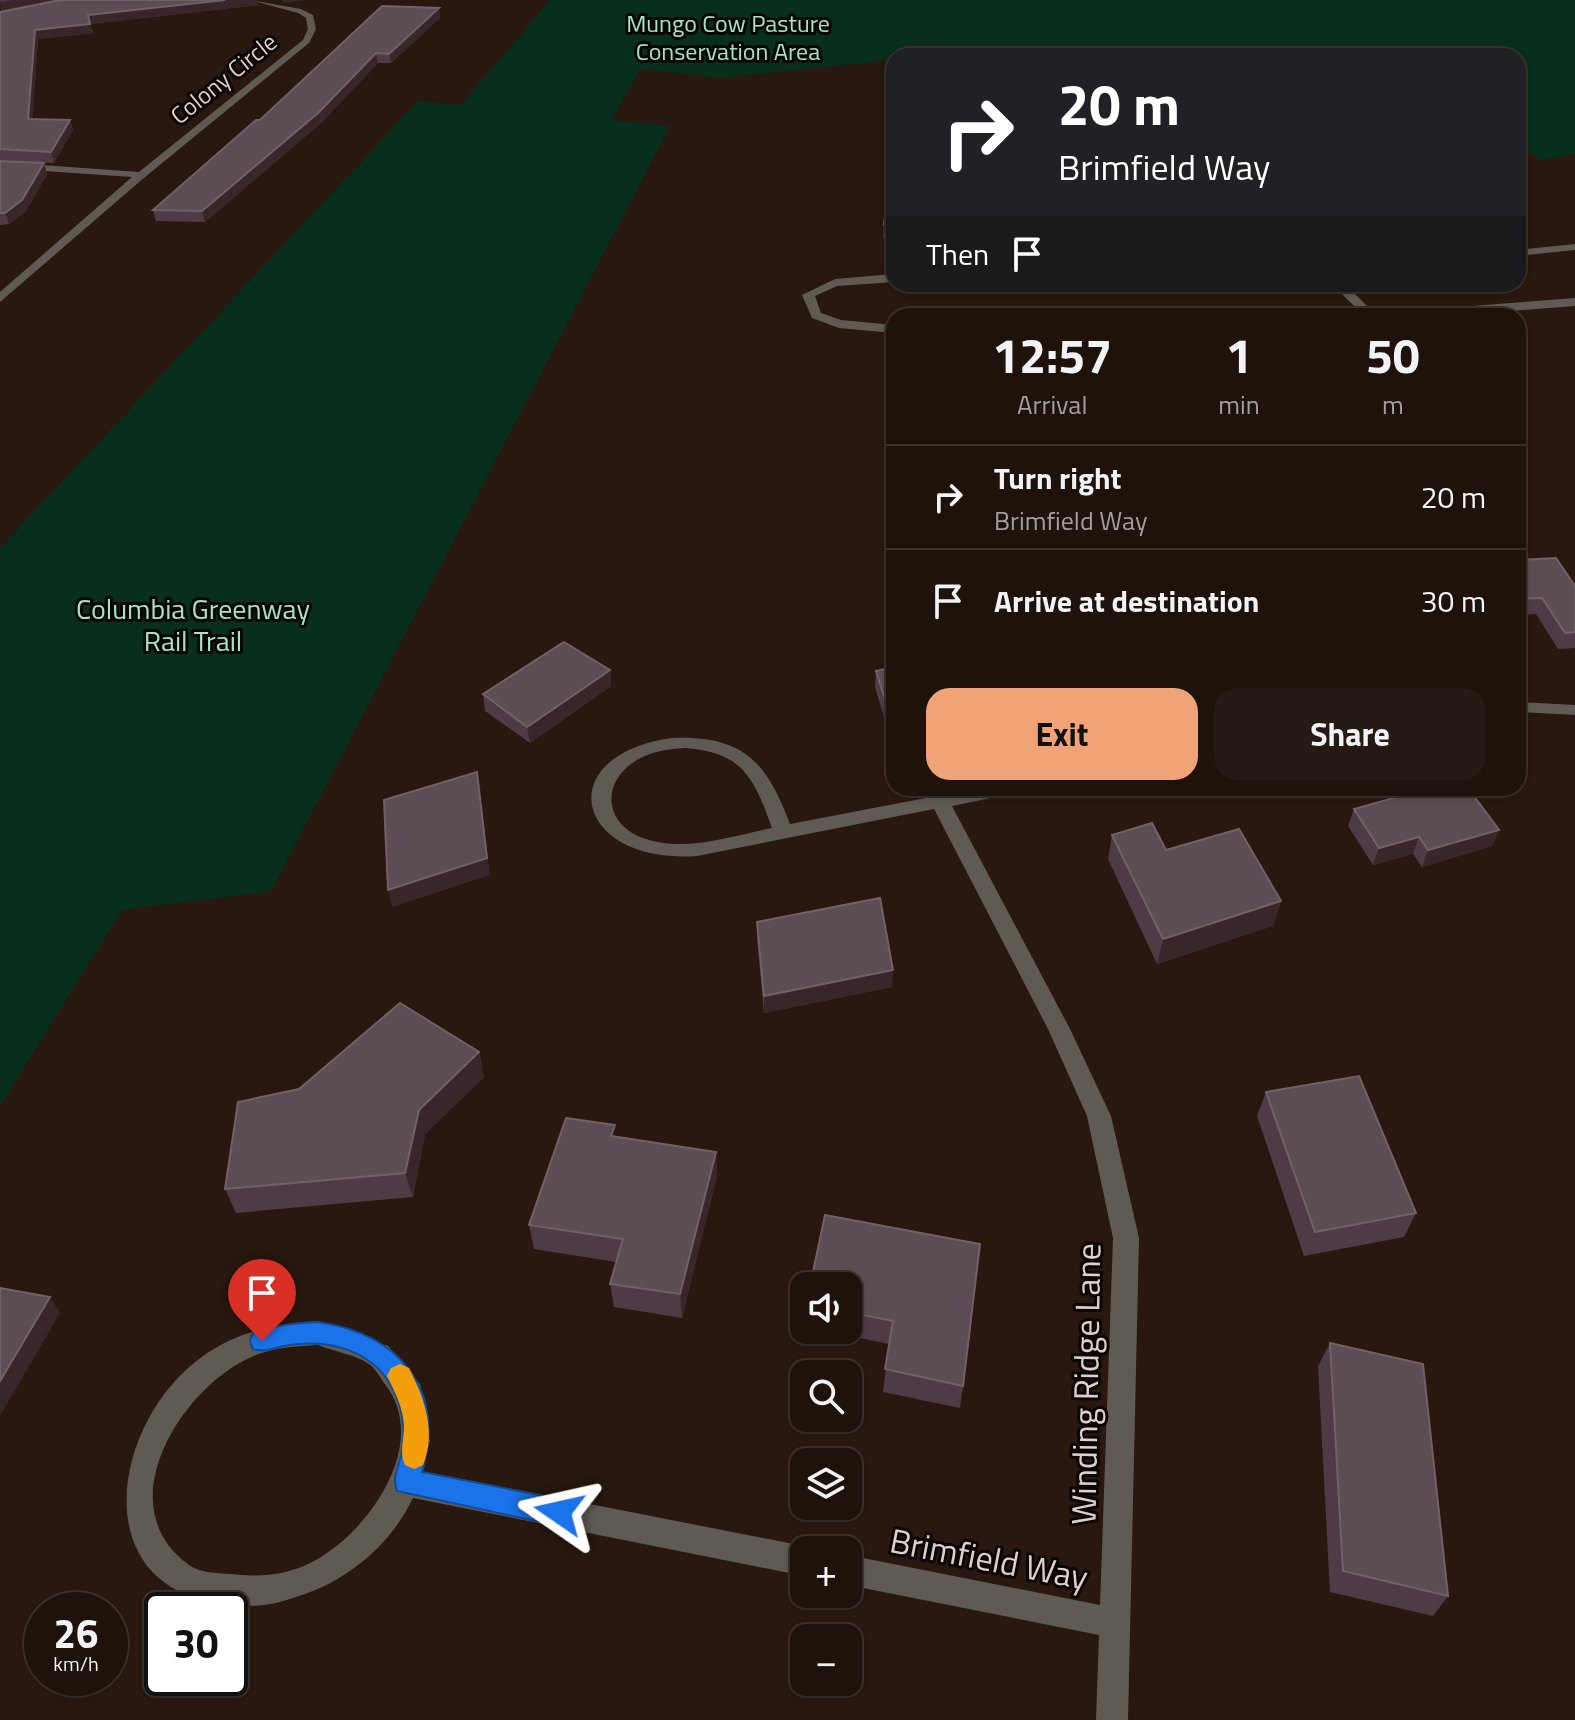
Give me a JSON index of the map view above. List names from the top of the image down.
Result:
{
  "streets": {
    "street": ["Colony Circle", "Winding Ridge Lane", "Brimfield Way"]
  },
  "crossings": [
    ["Winding Ridge Lane", "Brimfield Way"]
  ],
  "parks": ["Mungo Cow Pasture Conservation Area", "Columbia Greenway Rail Trail"],
  "page": {
    "turn": ["20 m", "Brimfield Way"],
    "then": "Then",
    "eta": [
      "12:57",
      "Arrival",
      "1",
      "min",
      "50",
      "m"
    ],
    "list": [
      {
        "name": "Turn right",
        "note": "Brimfield Way",
        "value": "20 m"
      },
      {
        "name": "Arrive at destination",
        "value": "30 m"
      }
    ],
    "buttons": ["Exit", "Share"],
    "map_buttons": ["+", "−"],
    "speed": "26 km/h",
    "limit": "30"
  }
}
